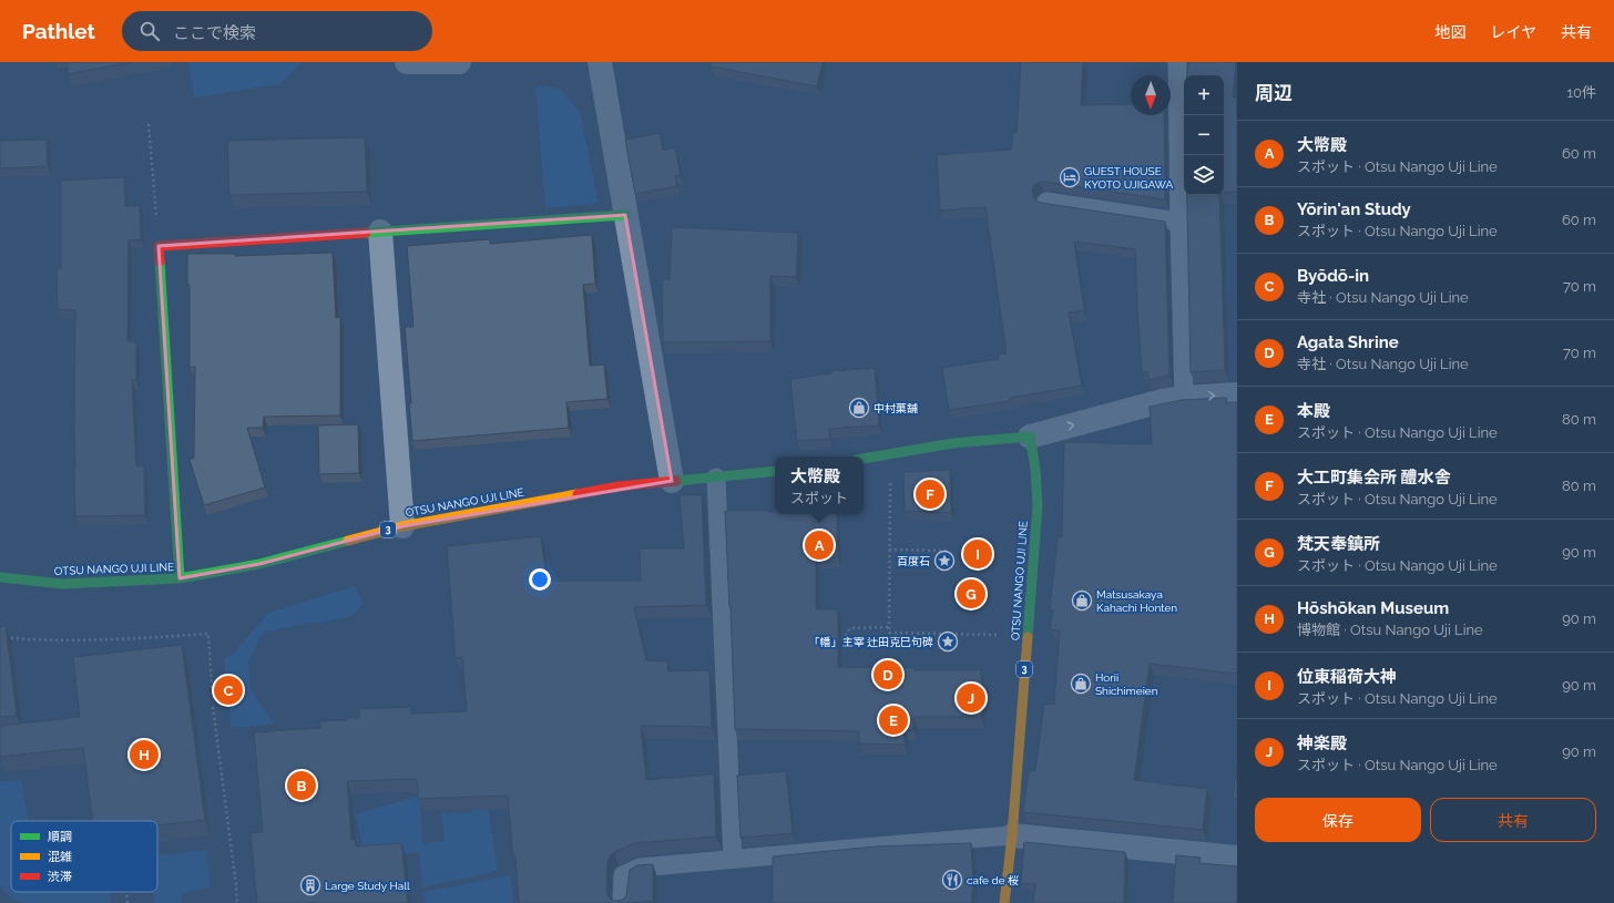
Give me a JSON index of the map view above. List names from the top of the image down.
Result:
{
  "streets": {
    "main road": ["OTSU NANGO UJI LINE", "3"]
  },
  "places": {
    "hotel": ["GUEST HOUSE KYOTO UJIGAWA"],
    "shop": ["中村菓舗", "Matsusakaya Kahachi Honten", "Horii Shichimeien"],
    "place": ["百度石", "「幡」主宰 辻田克巳句碑"],
    "restaurant": ["cafe de 桜"],
    "building": ["Large Study Hall"]
  },
  "legend": ["順調", "混雑", "渋滞"],
  "north": "bottom",
  "page": {
    "header": "Pathlet",
    "search": "ここで検索",
    "nav": ["地図", "レイヤ", "共有"],
    "heading": ["周辺", "10件"],
    "map_buttons": ["+", "−"],
    "list": [
      {
        "mark": "A",
        "name": "大幣殿",
        "note": "スポット · Otsu Nango Uji Line",
        "value": "60 m"
      },
      {
        "mark": "B",
        "name": "Yōrin'an Study",
        "note": "スポット · Otsu Nango Uji Line",
        "value": "60 m"
      },
      {
        "mark": "C",
        "name": "Byōdō-in",
        "note": "寺社 · Otsu Nango Uji Line",
        "value": "70 m"
      },
      {
        "mark": "D",
        "name": "Agata Shrine",
        "note": "寺社 · Otsu Nango Uji Line",
        "value": "70 m"
      },
      {
        "mark": "E",
        "name": "本殿",
        "note": "スポット · Otsu Nango Uji Line",
        "value": "80 m"
      },
      {
        "mark": "F",
        "name": "大工町集会所 醴水舎",
        "note": "スポット · Otsu Nango Uji Line",
        "value": "80 m"
      },
      {
        "mark": "G",
        "name": "梵天奉鎮所",
        "note": "スポット · Otsu Nango Uji Line",
        "value": "90 m"
      },
      {
        "mark": "H",
        "name": "Hōshōkan Museum",
        "note": "博物館 · Otsu Nango Uji Line",
        "value": "90 m"
      },
      {
        "mark": "I",
        "name": "位東稲荷大神",
        "note": "スポット · Otsu Nango Uji Line",
        "value": "90 m"
      },
      {
        "mark": "J",
        "name": "神楽殿",
        "note": "スポット · Otsu Nango Uji Line",
        "value": "90 m"
      }
    ],
    "popup": ["大幣殿", "スポット"],
    "pins": [
      "F",
      "A",
      "I",
      "G",
      "D",
      "C",
      "J",
      "E",
      "H",
      "B"
    ],
    "buttons": ["保存", "共有"]
  }
}
